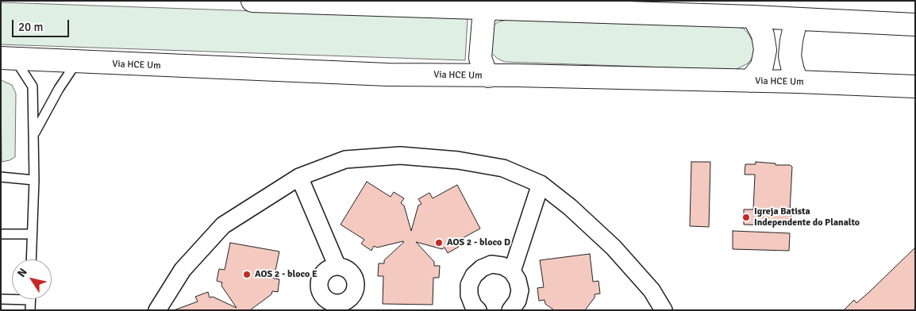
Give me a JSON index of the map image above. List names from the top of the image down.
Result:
{
  "streets": {
    "main road": ["Via HCE Um"]
  },
  "places": ["Igreja Batista Independente do Planalto", "AOS 2 - bloco D", "AOS 2 - bloco E"],
  "scale_bar": "20 m",
  "north": "top left"
}
